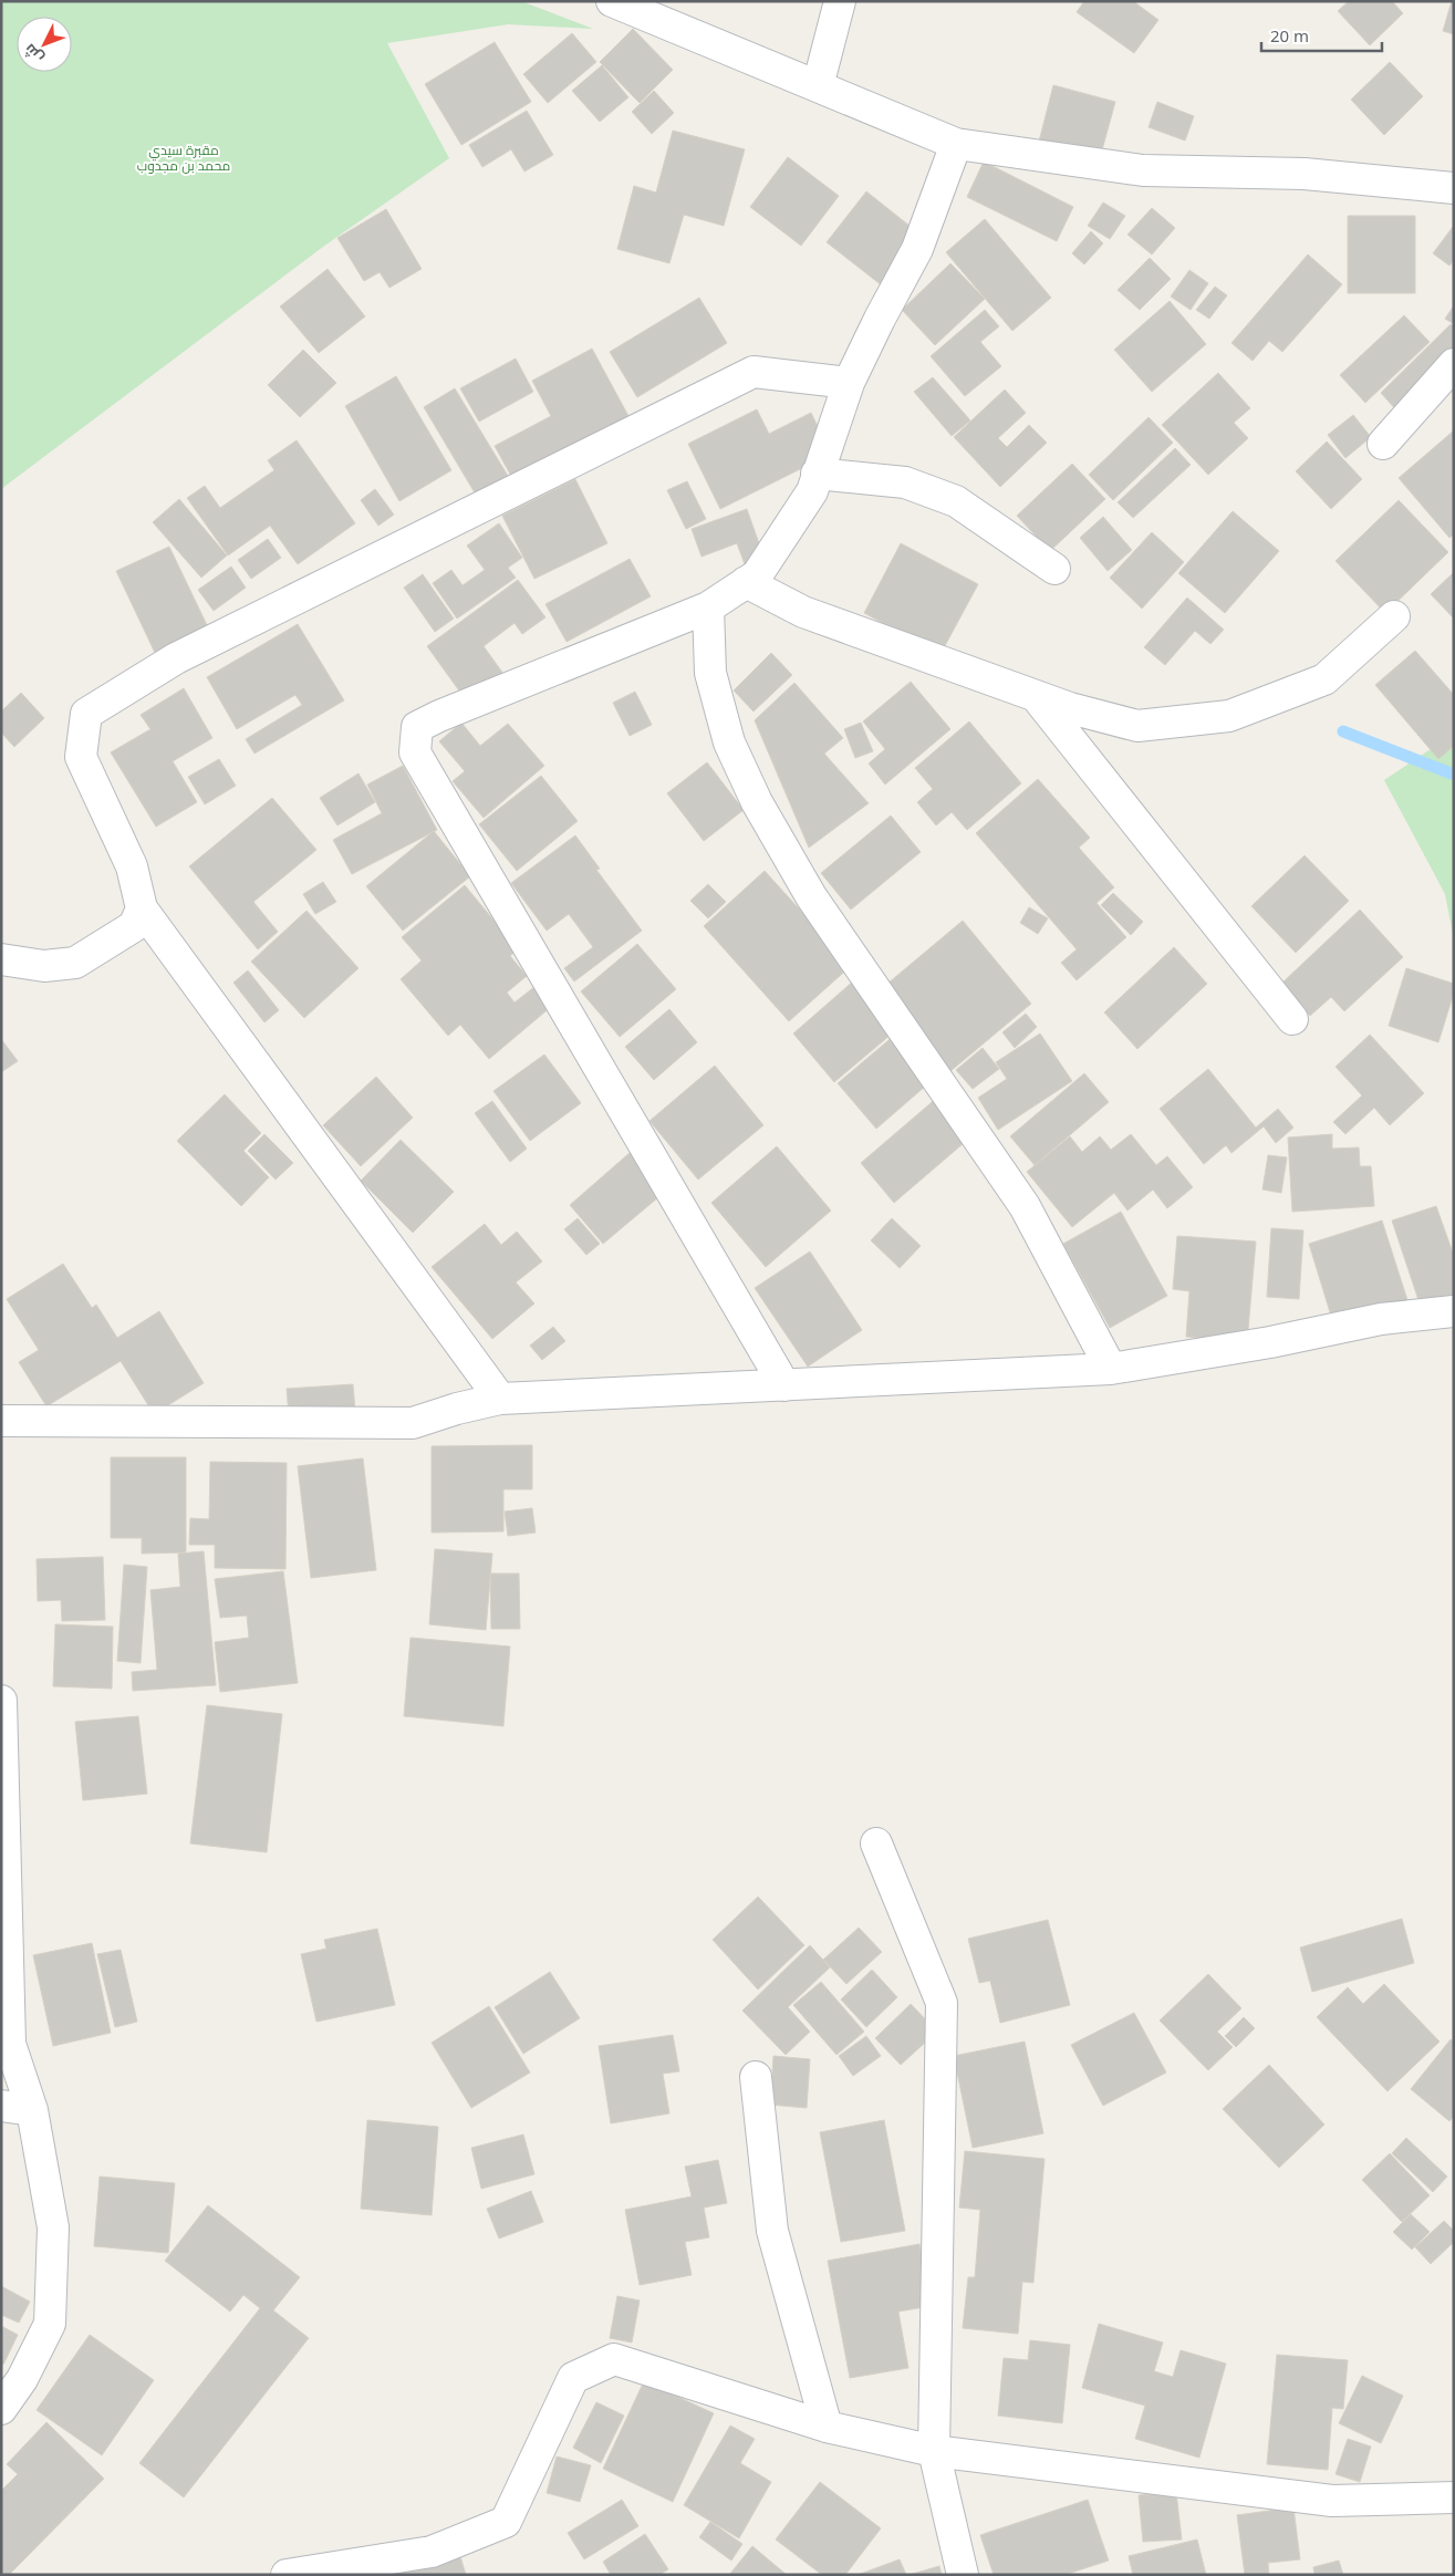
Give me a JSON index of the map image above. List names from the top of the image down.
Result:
{
  "parks": ["مقبرة سيدي محمد بن مجدوب"],
  "scale_bar": "20 m",
  "north": "bottom left"
}
